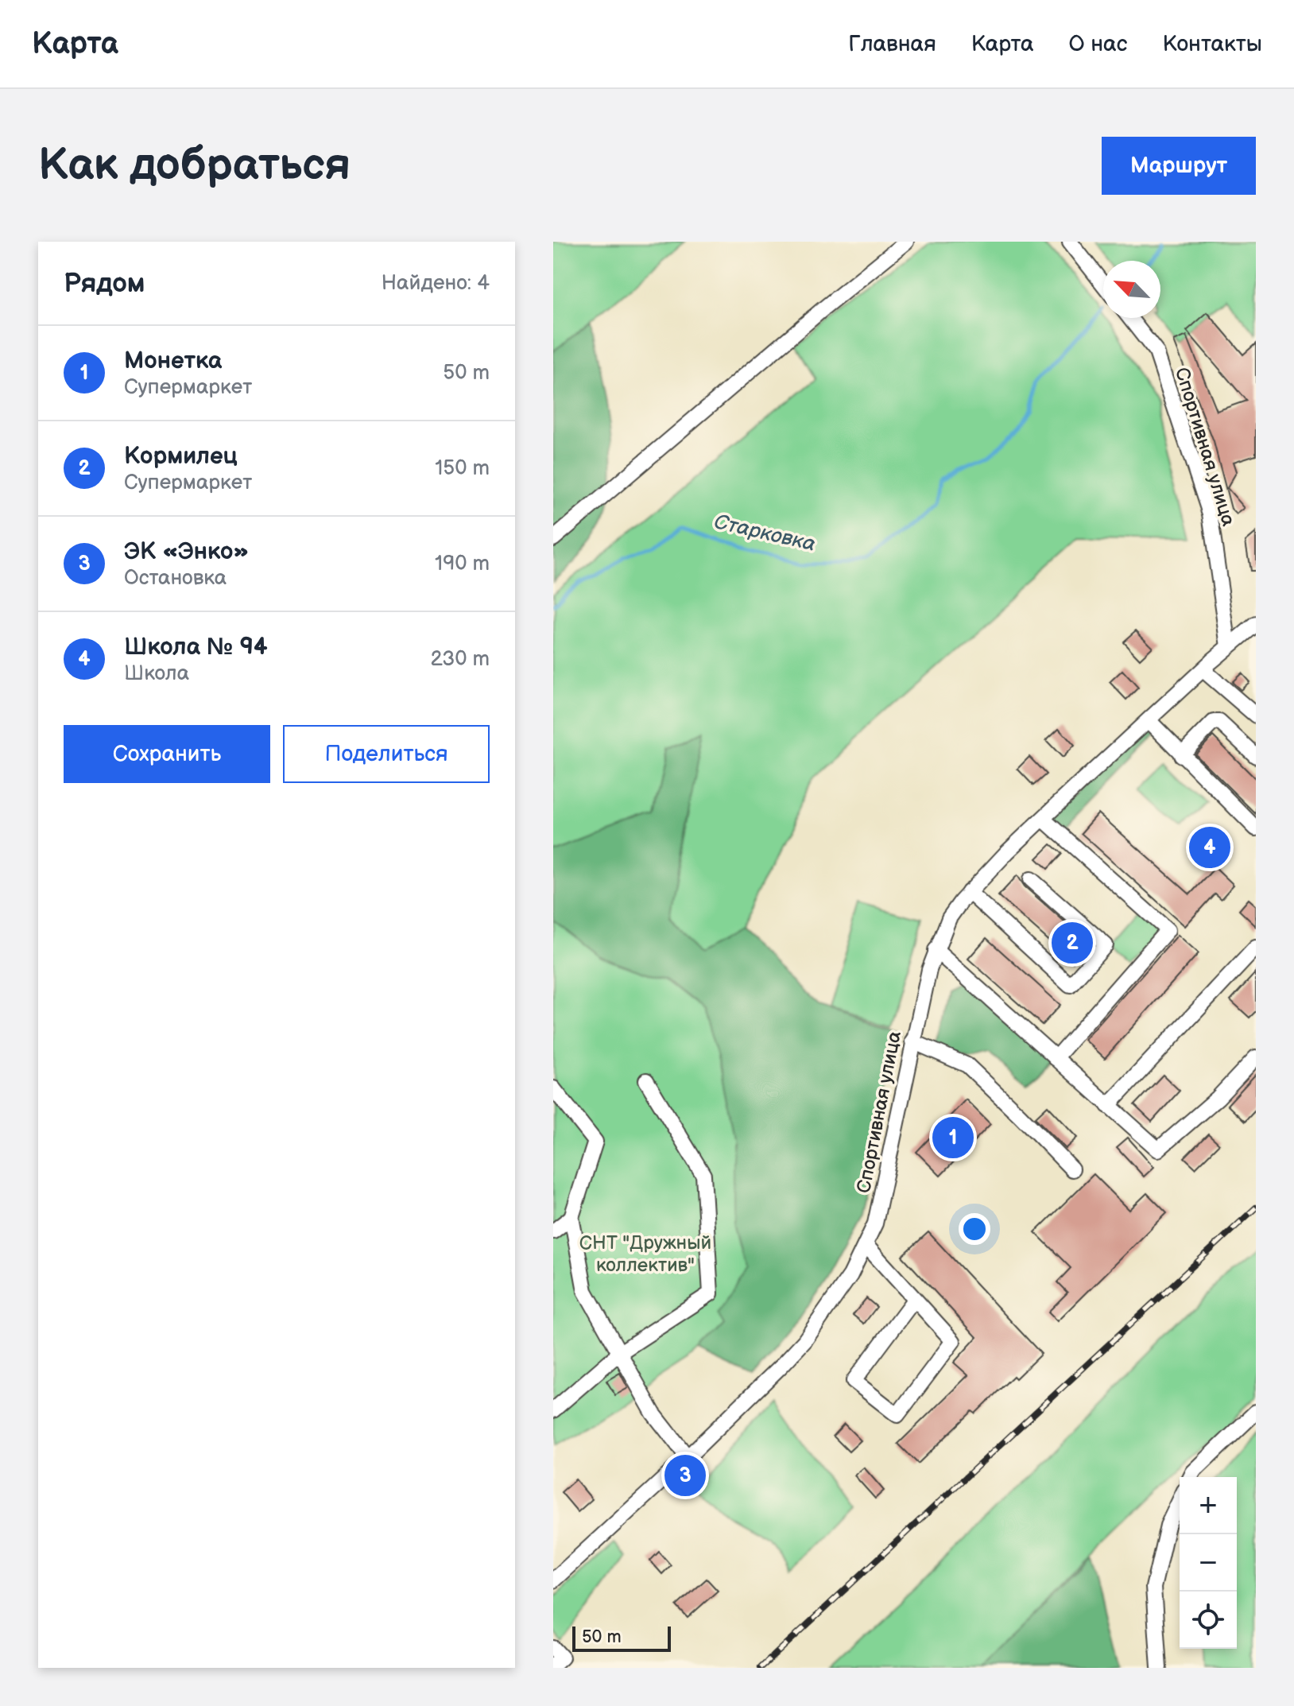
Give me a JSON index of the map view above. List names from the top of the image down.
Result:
{
  "streets": {
    "street": ["Спортивная улица"]
  },
  "water": ["Старковка"],
  "parks": ["СНТ \"Дружный коллектив\""],
  "scale_bar": "50 m",
  "north": "top left",
  "page": {
    "header": "Карта",
    "nav": [
      "Главная",
      "Карта",
      "О нас",
      "Контакты"
    ],
    "buttons": [
      "Маршрут",
      ["Сохранить", "Поделиться"]
    ],
    "title": "Как добраться",
    "heading": ["Рядом", "Найдено: 4"],
    "list": [
      {
        "mark": "1",
        "name": "Монетка",
        "note": "Супермаркет",
        "value": "50 m"
      },
      {
        "mark": "2",
        "name": "Кормилец",
        "note": "Супермаркет",
        "value": "150 m"
      },
      {
        "mark": "3",
        "name": "ЭК «Энко»",
        "note": "Остановка",
        "value": "190 m"
      },
      {
        "mark": "4",
        "name": "Школа № 94",
        "note": "Школа",
        "value": "230 m"
      }
    ],
    "pins": [
      "4",
      "2",
      "1",
      "3"
    ],
    "map_buttons": ["+", "−"],
    "scale": "50 m"
  }
}
